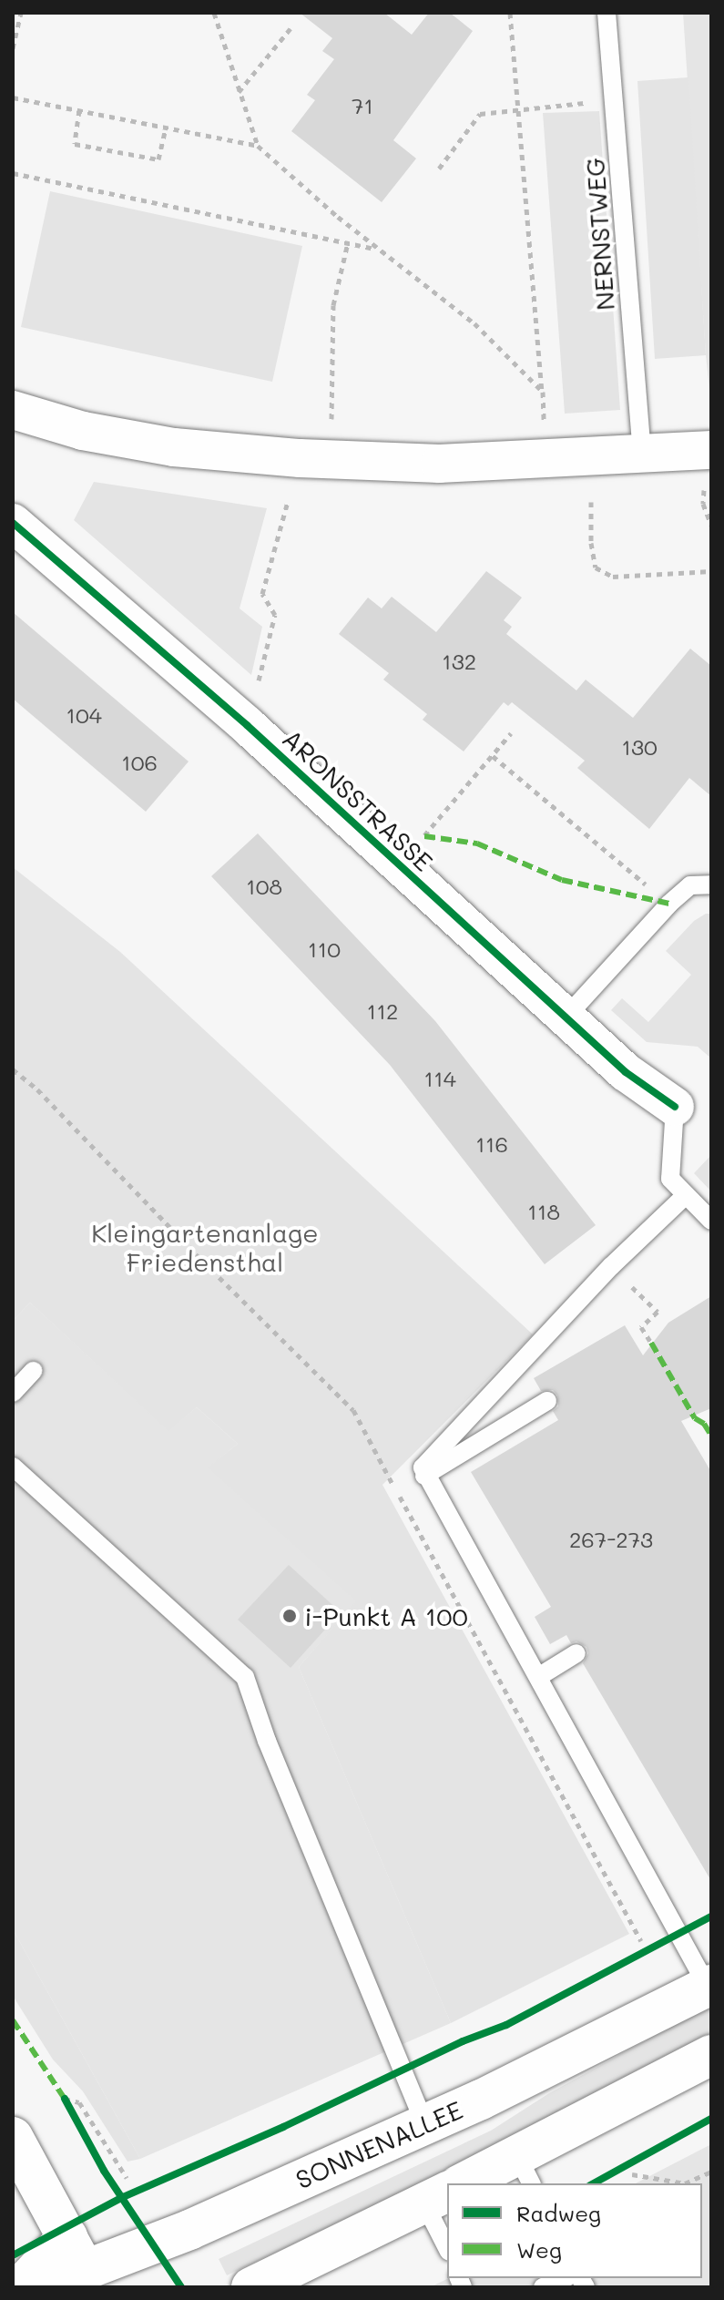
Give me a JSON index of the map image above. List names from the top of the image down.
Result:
{
  "streets": {
    "main road": ["SONNENALLEE"],
    "street": ["ARONSSTRASSE"],
    "lane": ["NERNSTWEG"]
  },
  "parks": ["Kleingartenanlage Friedensthal"],
  "places": ["i-Punkt A 100"],
  "house_numbers": [
    "71",
    "132",
    "104",
    "130",
    "106",
    "108",
    "110",
    "112",
    "114",
    "116",
    "118",
    "267-273"
  ],
  "legend": ["Radweg", "Weg"]
}
